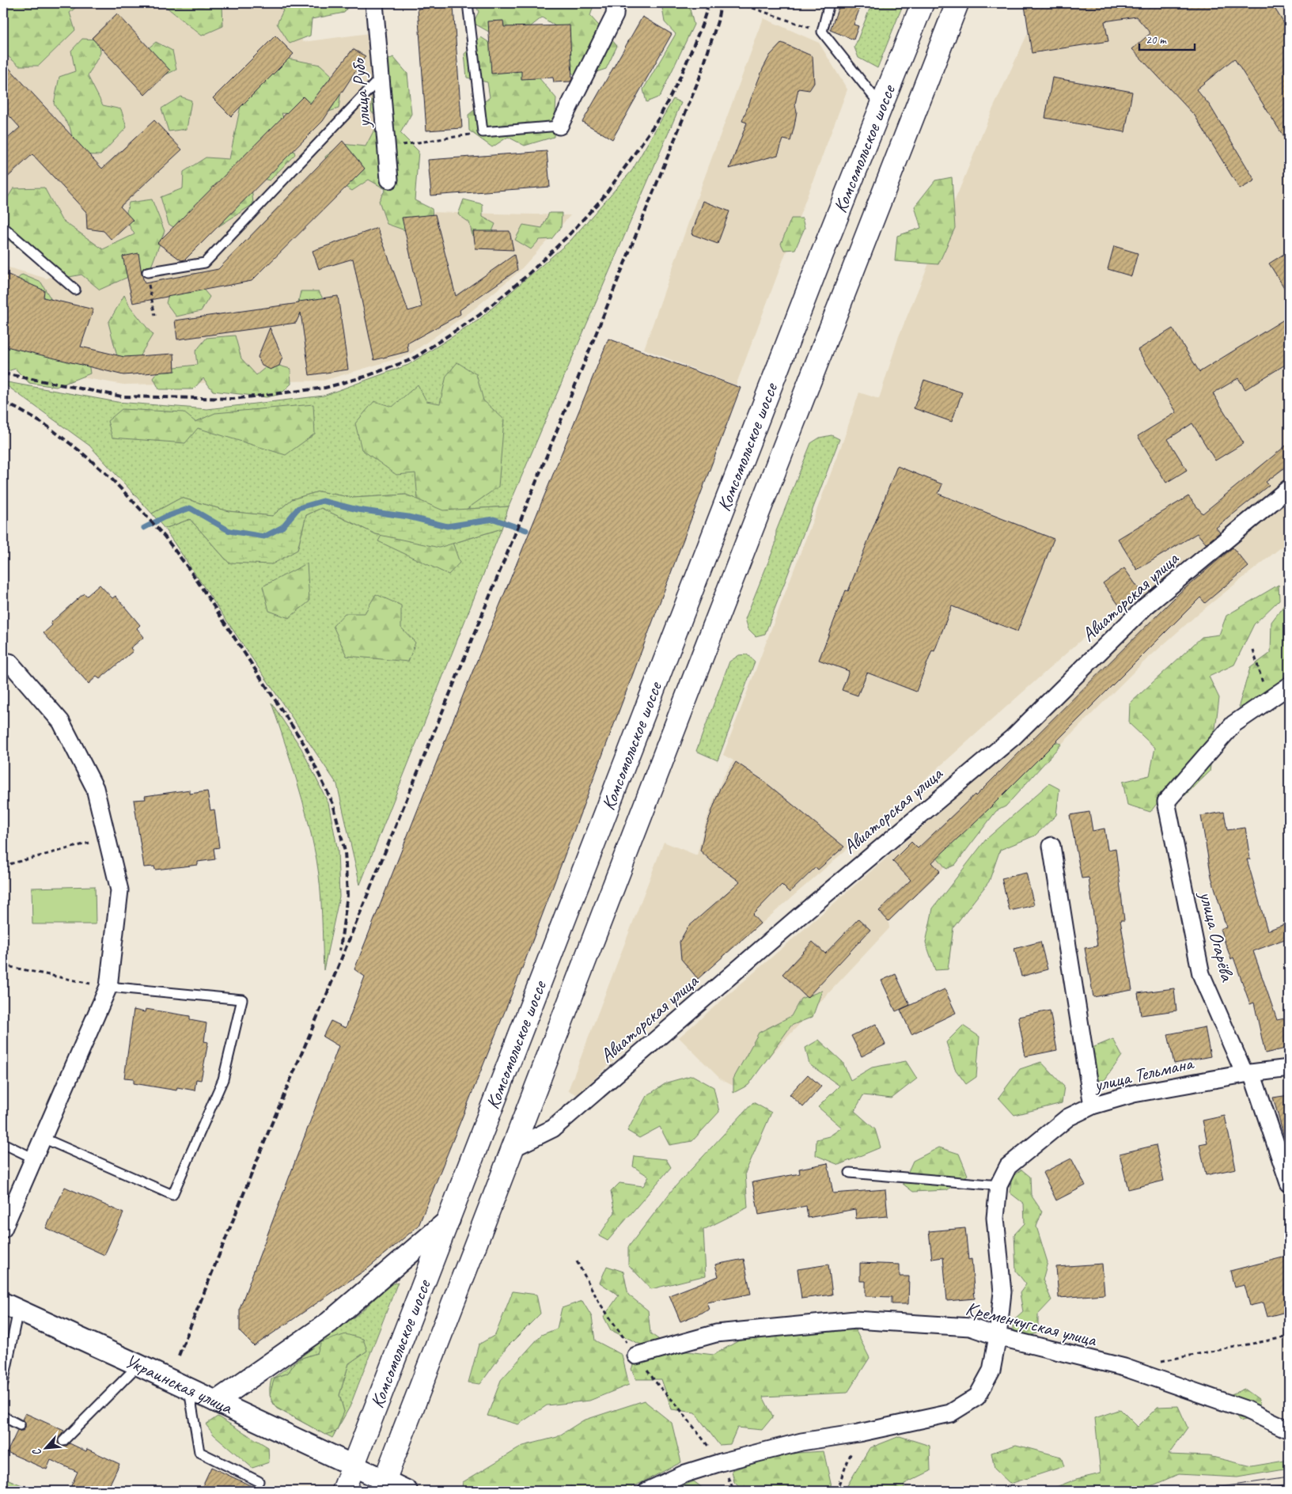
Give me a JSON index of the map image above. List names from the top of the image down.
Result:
{
  "streets": {
    "main road": ["Комсомольское шоссе"],
    "street": [
      "улица Рубо",
      "Авиаторская улица",
      "улица Огарёва",
      "улица Тельмана",
      "Кременчугская улица",
      "Украинская улица"
    ]
  },
  "crossings": [
    ["Комсомольское шоссе", "Авиаторская улица"],
    ["Комсомольское шоссе", "Украинская улица"],
    ["улица Огарёва", "улица Тельмана"],
    ["улица Тельмана", "Кременчугская улица"]
  ],
  "scale_bar": "20 m",
  "north": "bottom left"
}
